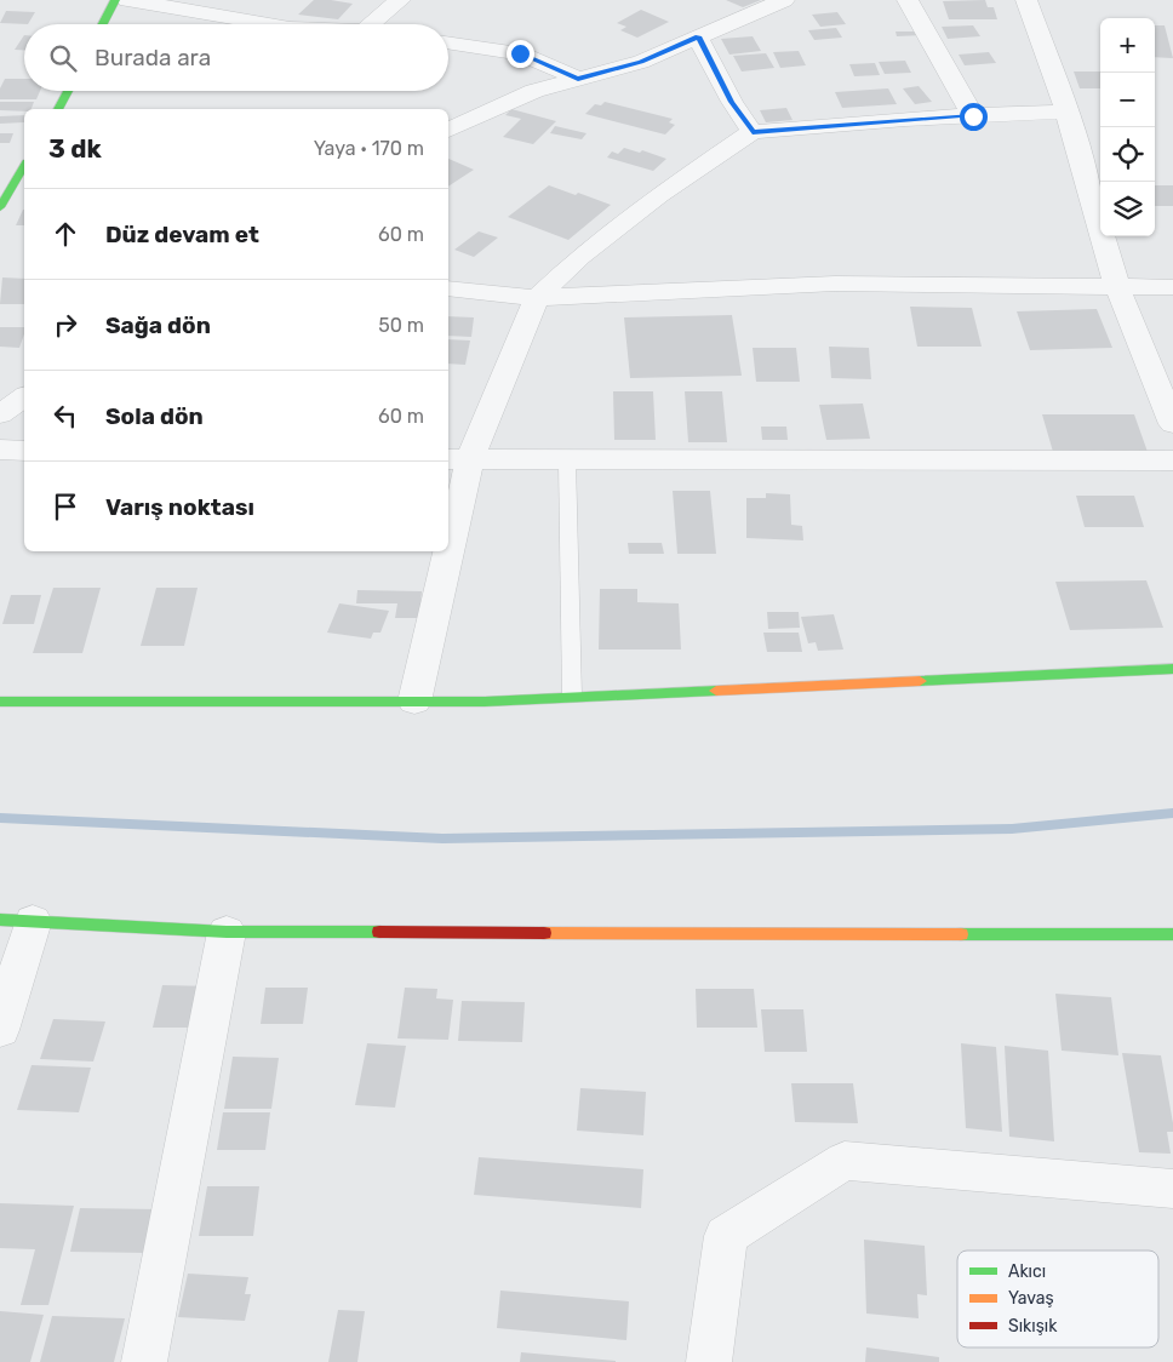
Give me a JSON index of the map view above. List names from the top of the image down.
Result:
{
  "legend": ["Akıcı", "Yavaş", "Sıkışık"],
  "page": {
    "map_buttons": ["+", "−"],
    "search": "Burada ara",
    "heading": ["3 dk", "Yaya · 170 m"],
    "list": [
      ["Düz devam et", "60 m"],
      ["Sağa dön", "50 m"],
      ["Sola dön", "60 m"],
      "Varış noktası"
    ]
  }
}
